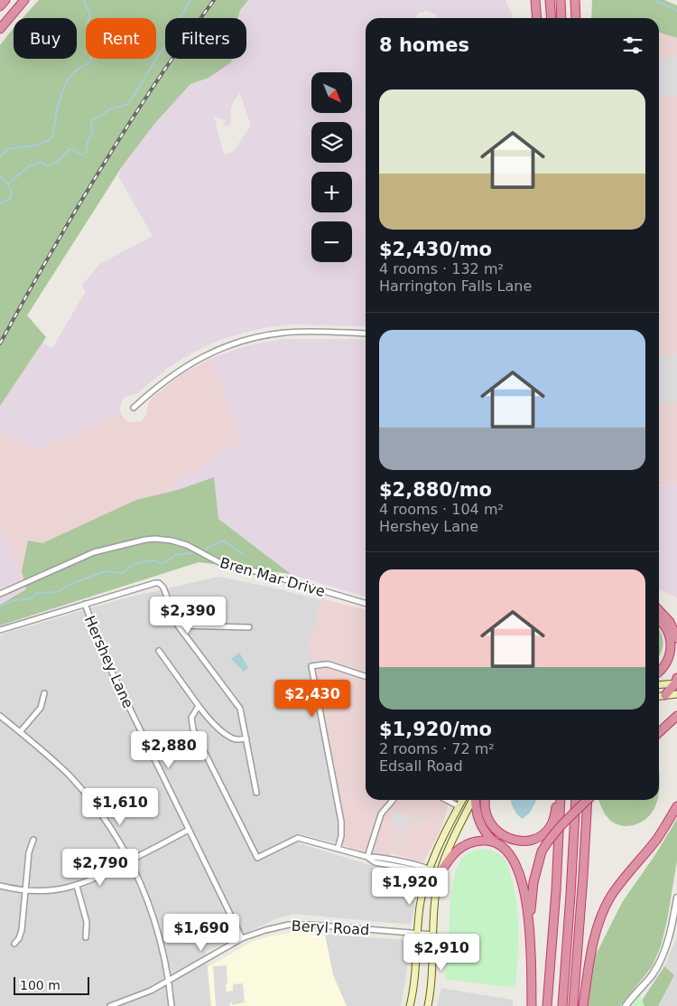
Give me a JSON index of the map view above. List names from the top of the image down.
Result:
{
  "streets": {
    "street": ["Bren Mar Drive", "Hershey Lane", "Beryl Road"]
  },
  "crossings": [
    ["Hershey Lane", "Beryl Road"]
  ],
  "scale_bar": "100 m",
  "north": "bottom right",
  "page": {
    "chip": ["Buy", "Rent", "Filters"],
    "heading": "8 homes",
    "map_buttons": ["+", "−"],
    "list": [
      {
        "name": "$2,430/mo",
        "note": "4 rooms · 132 m² · Harrington Falls Lane"
      },
      {
        "name": "$2,880/mo",
        "note": "4 rooms · 104 m² · Hershey Lane"
      },
      {
        "name": "$1,920/mo",
        "note": "2 rooms · 72 m² · Edsall Road"
      }
    ],
    "price": [
      "$2,390",
      "$2,430",
      "$2,880",
      "$1,610",
      "$2,790",
      "$1,920",
      "$1,690",
      "$2,910"
    ],
    "scale": "100 m"
  }
}
